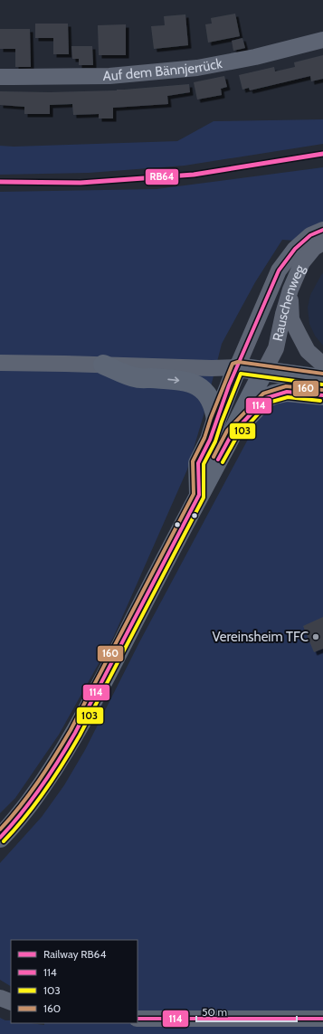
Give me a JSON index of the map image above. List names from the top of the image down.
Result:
{
  "streets": {
    "street": ["Auf dem Bännjerrück", "Rauschenweg"]
  },
  "places": ["Vereinsheim TFC"],
  "lines": [
    "rail line RB64",
    "transit line 114",
    "transit line 160",
    "transit line 103"
  ],
  "legend": [
    "Railway RB64",
    "114",
    "103",
    "160"
  ],
  "scale_bar": "50 m"
}
